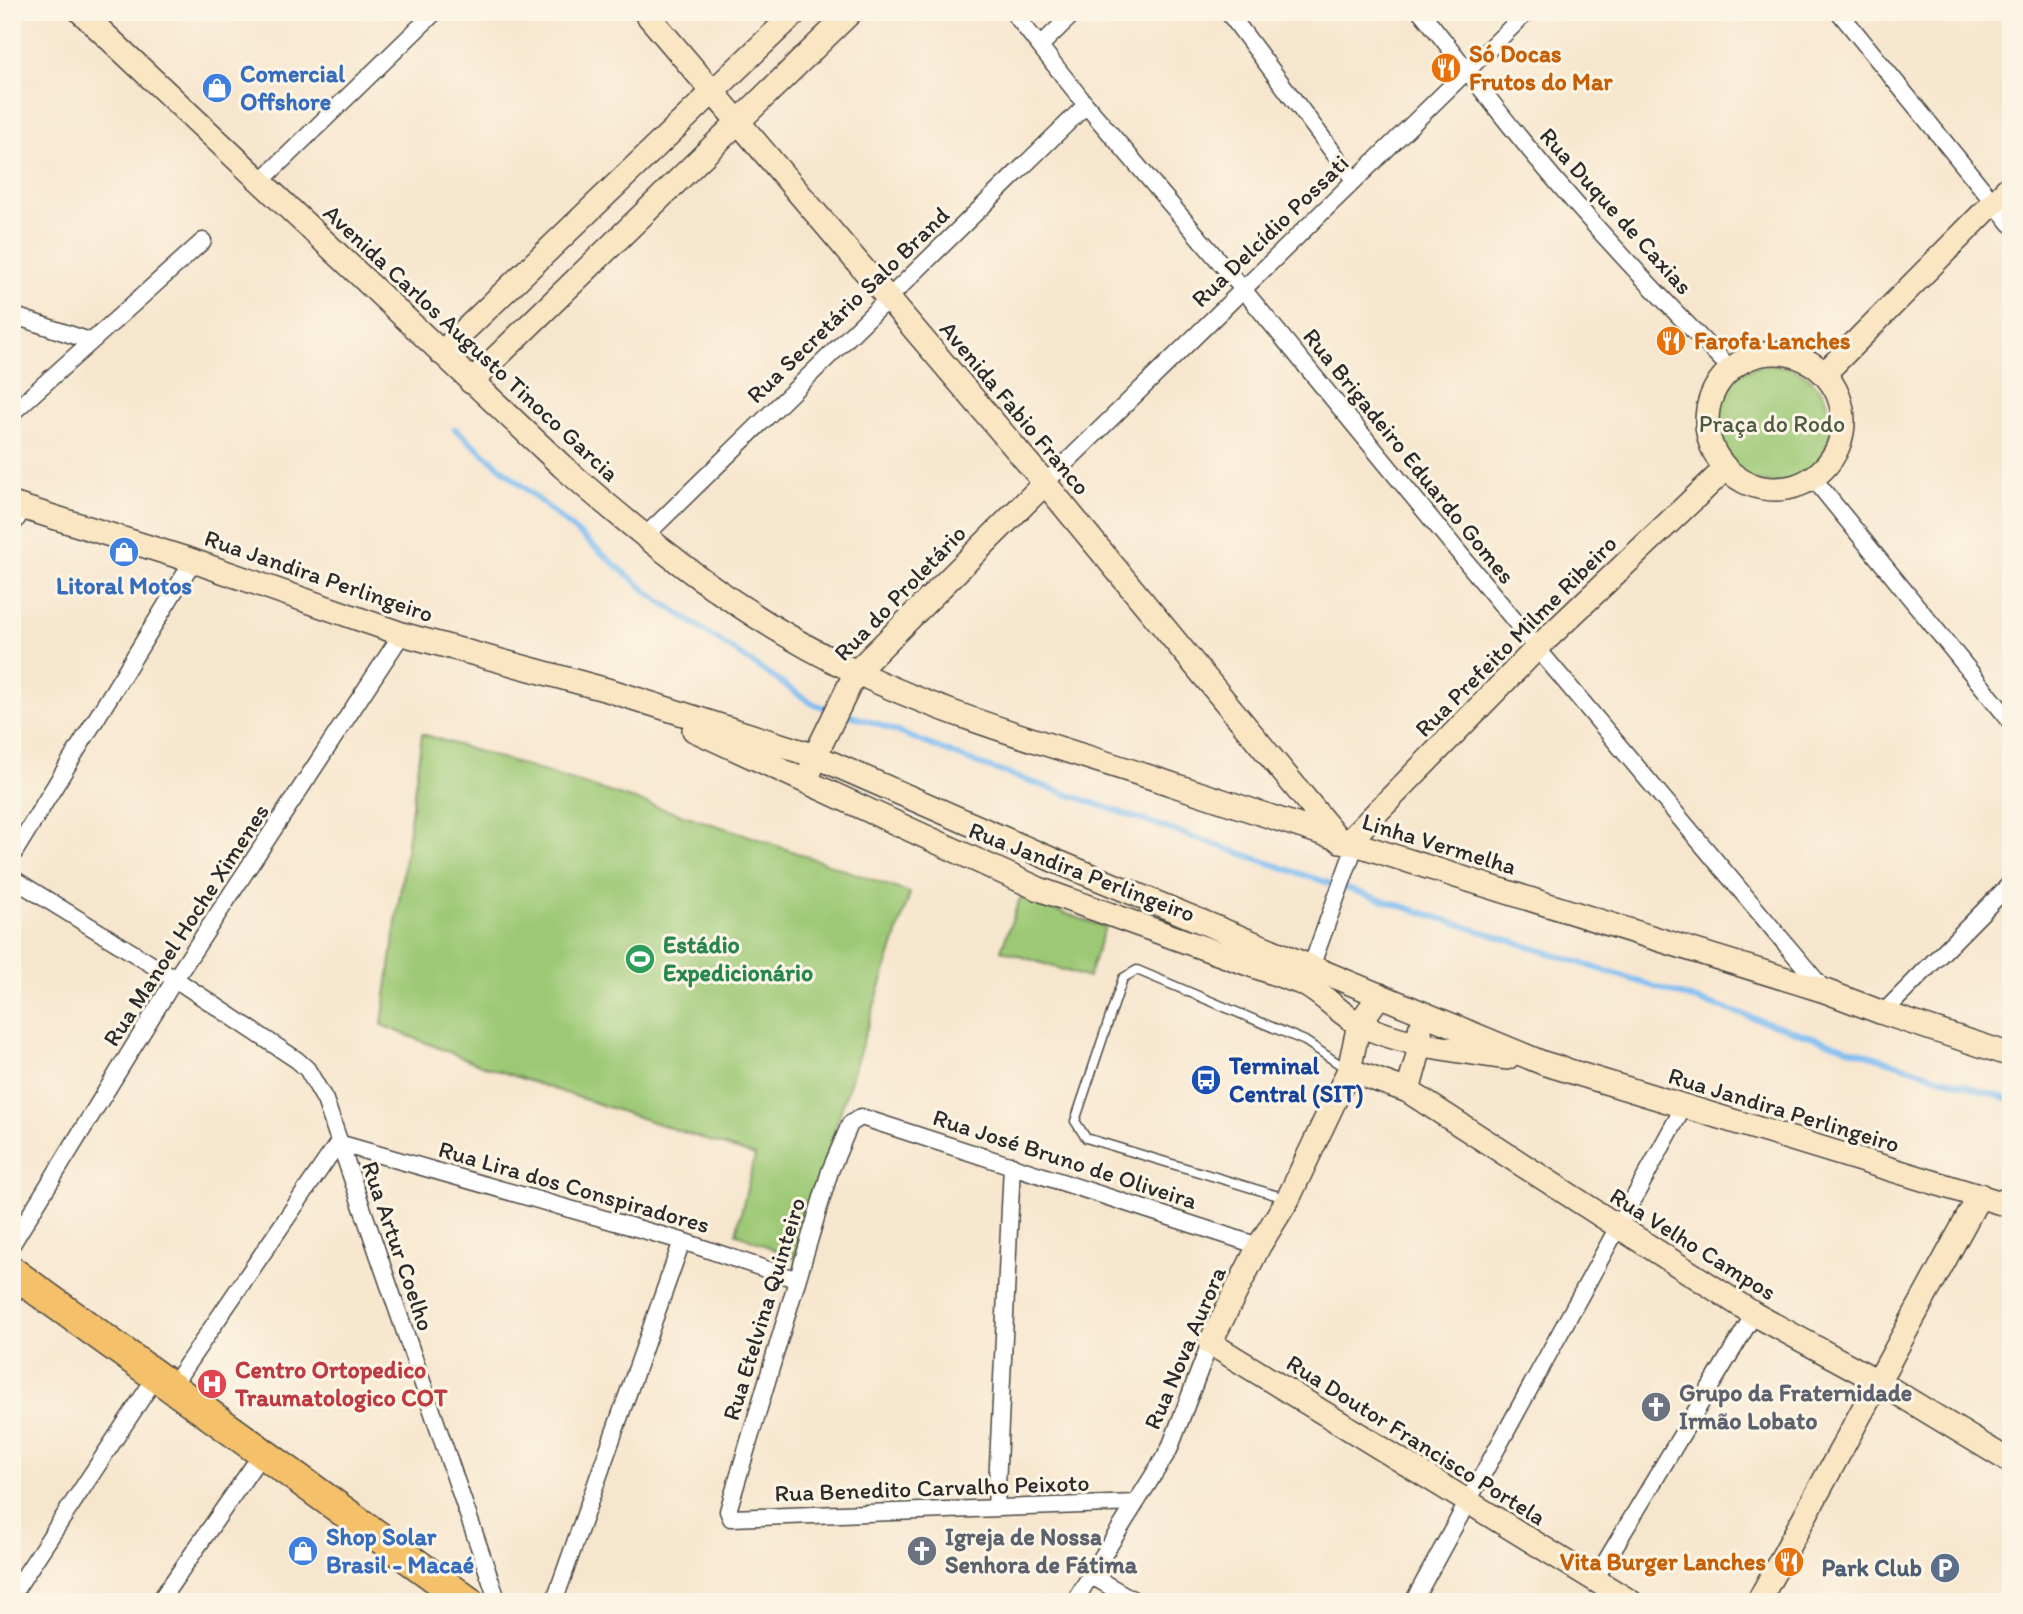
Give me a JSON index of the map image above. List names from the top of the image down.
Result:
{
  "streets": {
    "main road": [
      "Avenida Carlos Augusto Tinoco Garcia",
      "Avenida Fabio Franco",
      "Rua Jandira Perlingeiro",
      "Rua do Proletário",
      "Rua Prefeito Milme Ribeiro",
      "Linha Vermelha",
      "Rua Velho Campos",
      "Rua Nova Aurora",
      "Rua Doutor Francisco Portela"
    ],
    "street": [
      "Rua Duque de Caxias",
      "Rua Delcídio Possati",
      "Rua Secretário Salo Brand",
      "Rua Brigadeiro Eduardo Gomes",
      "Rua Manoel Hoche Ximenes",
      "Rua José Bruno de Oliveira",
      "Rua Lira dos Conspiradores",
      "Rua Artur Coelho",
      "Rua Etelvina Quinteiro",
      "Rua Benedito Carvalho Peixoto"
    ]
  },
  "crossings": [
    ["Rua Duque de Caxias", "Rua Delcídio Possati"],
    ["Rua Duque de Caxias", "Rua Prefeito Milme Ribeiro"],
    ["Rua Delcídio Possati", "Avenida Fabio Franco"],
    ["Rua Delcídio Possati", "Rua Brigadeiro Eduardo Gomes"],
    ["Rua Delcídio Possati", "Rua do Proletário"],
    ["Rua Secretário Salo Brand", "Avenida Carlos Augusto Tinoco Garcia"],
    ["Rua Secretário Salo Brand", "Avenida Fabio Franco"],
    ["Rua Secretário Salo Brand", "Rua Brigadeiro Eduardo Gomes"],
    ["Avenida Carlos Augusto Tinoco Garcia", "Rua do Proletário"],
    ["Avenida Carlos Augusto Tinoco Garcia", "Linha Vermelha"],
    ["Avenida Fabio Franco", "Rua do Proletário"],
    ["Avenida Fabio Franco", "Rua Prefeito Milme Ribeiro"],
    ["Avenida Fabio Franco", "Linha Vermelha"],
    ["Rua Brigadeiro Eduardo Gomes", "Rua Prefeito Milme Ribeiro"],
    ["Rua Brigadeiro Eduardo Gomes", "Linha Vermelha"],
    ["Rua Jandira Perlingeiro", "Rua do Proletário"],
    ["Rua Jandira Perlingeiro", "Rua Manoel Hoche Ximenes"],
    ["Rua Jandira Perlingeiro", "Rua Nova Aurora"],
    ["Rua do Proletário", "Linha Vermelha"],
    ["Rua Prefeito Milme Ribeiro", "Linha Vermelha"],
    ["Rua Manoel Hoche Ximenes", "Rua Artur Coelho"],
    ["Rua José Bruno de Oliveira", "Rua Etelvina Quinteiro"],
    ["Rua José Bruno de Oliveira", "Rua Nova Aurora"],
    ["Rua Lira dos Conspiradores", "Rua Artur Coelho"],
    ["Rua Lira dos Conspiradores", "Rua Etelvina Quinteiro"],
    ["Rua Velho Campos", "Rua Nova Aurora"],
    ["Rua Etelvina Quinteiro", "Rua Benedito Carvalho Peixoto"],
    ["Rua Nova Aurora", "Rua Doutor Francisco Portela"],
    ["Rua Nova Aurora", "Rua Benedito Carvalho Peixoto"]
  ],
  "parks": ["Praça do Rodo"],
  "places": {
    "restaurant": ["Só Docas Frutos do Mar", "Farofa Lanches", "Vita Burger Lanches"],
    "shop": ["Comercial Offshore", "Litoral Motos", "Shop Solar Brasil - Macaé"],
    "sports": ["Estádio Expedicionário"],
    "bus stop": ["Terminal Central (SIT)"],
    "hospital": ["Centro Ortopedico Traumatologico COT"],
    "church": ["Grupo da Fraternidade Irmão Lobato", "Igreja de Nossa Senhora de Fátima"],
    "parking": ["Park Club"]
  }
}
